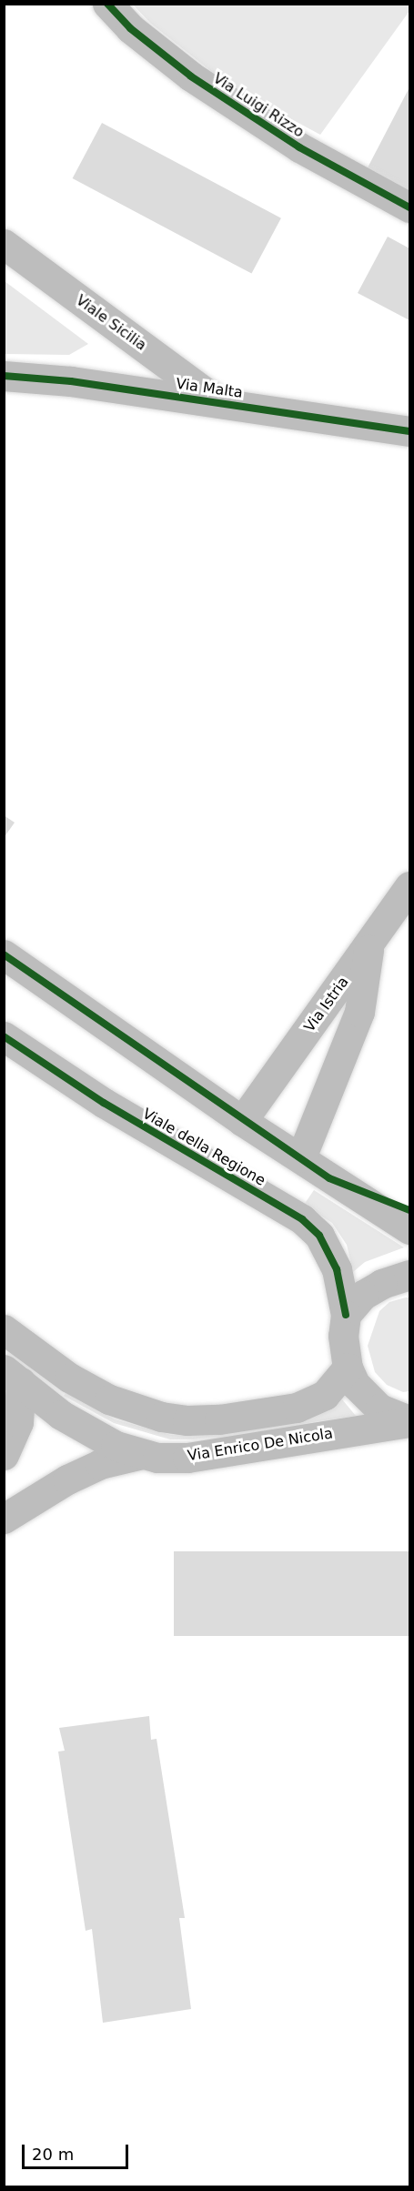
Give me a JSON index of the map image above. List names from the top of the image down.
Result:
{
  "streets": {
    "street": [
      "Via Luigi Rizzo",
      "Viale Sicilia",
      "Via Malta",
      "Via Istria",
      "Viale della Regione",
      "Via Enrico De Nicola"
    ]
  },
  "crossings": [
    ["Viale Sicilia", "Via Malta"]
  ],
  "scale_bar": "20 m"
}
